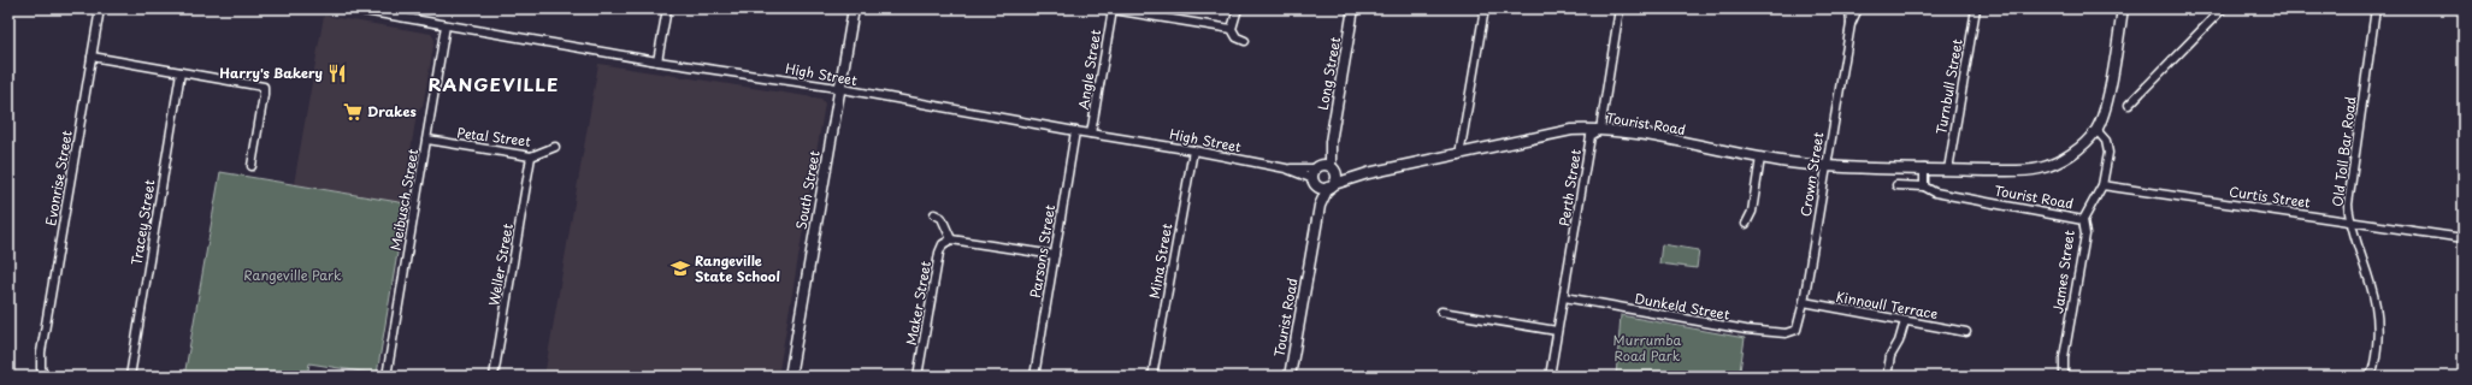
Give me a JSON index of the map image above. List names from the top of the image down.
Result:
{
  "streets": {
    "street": [
      "Angle Street",
      "Long Street",
      "High Street",
      "Turnbull Street",
      "Tourist Road",
      "Petal Street",
      "Old Toll Bar Road",
      "Crown Street",
      "Evonrise Street",
      "Perth Street",
      "South Street",
      "Curtis Street",
      "Meibusch Street",
      "Tracey Street",
      "Parsons Street",
      "Mina Street",
      "Weller Street",
      "James Street",
      "Maker Street",
      "Kinnoull Terrace",
      "Dunkeld Street"
    ]
  },
  "crossings": [
    ["Angle Street", "High Street"],
    ["Long Street", "High Street"],
    ["Long Street", "Tourist Road"],
    ["High Street", "Tourist Road"],
    ["High Street", "South Street"],
    ["High Street", "Meibusch Street"],
    ["High Street", "Parsons Street"],
    ["High Street", "Mina Street"],
    ["Turnbull Street", "Tourist Road"],
    ["Tourist Road", "Crown Street"],
    ["Tourist Road", "Perth Street"],
    ["Tourist Road", "James Street"],
    ["Petal Street", "Meibusch Street"],
    ["Petal Street", "Weller Street"],
    ["Old Toll Bar Road", "Curtis Street"],
    ["Crown Street", "Kinnoull Terrace"],
    ["Crown Street", "Dunkeld Street"],
    ["Perth Street", "Dunkeld Street"],
    ["Curtis Street", "James Street"]
  ],
  "districts": ["RANGEVILLE"],
  "parks": ["Rangeville Park", "Murrumba Road Park"],
  "places": {
    "restaurant": ["Harry's Bakery"],
    "supermarket": ["Drakes"],
    "school or university": ["Rangeville State School"]
  }
}
